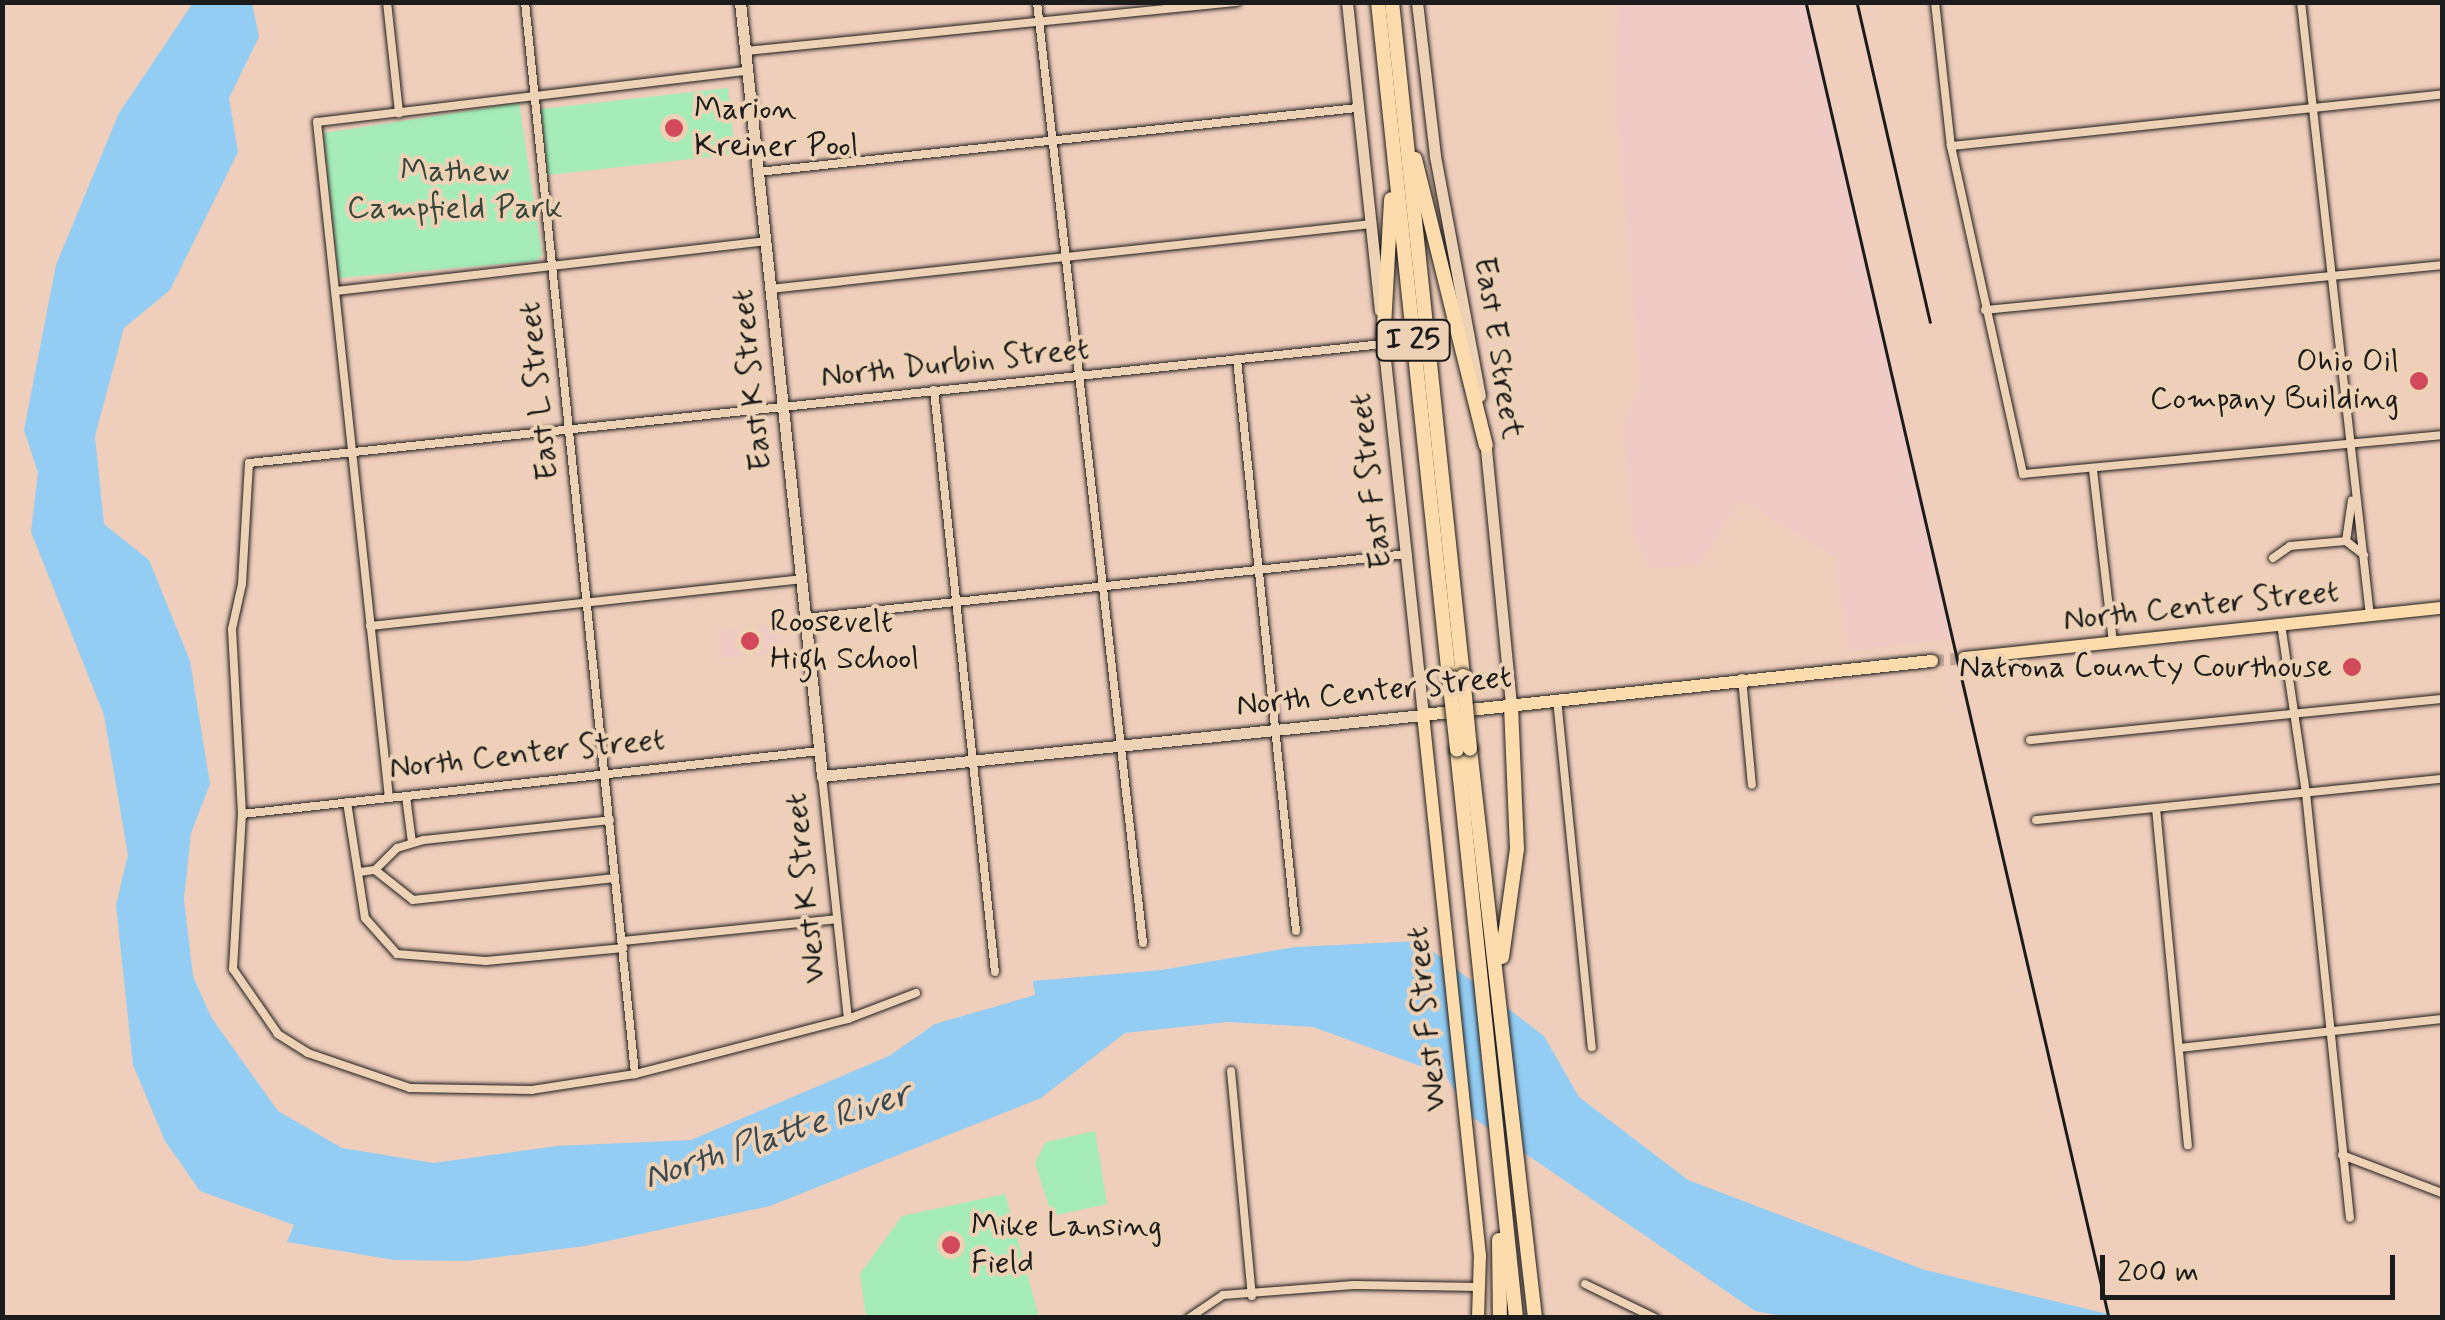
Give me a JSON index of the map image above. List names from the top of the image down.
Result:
{
  "streets": {
    "highway": ["I 25"],
    "main road": [
      "East E Street",
      "East K Street",
      "East F Street",
      "North Center Street",
      "West K Street",
      "West F Street"
    ],
    "street": ["North Durbin Street", "East L Street"]
  },
  "crossings": [
    ["East E Street", "North Center Street"],
    ["North Durbin Street", "East K Street"],
    ["North Durbin Street", "East L Street"],
    ["North Durbin Street", "East F Street"],
    ["North Durbin Street", "North Center Street"],
    ["East K Street", "North Center Street"],
    ["East K Street", "West K Street"],
    ["East L Street", "North Center Street"],
    ["East F Street", "North Center Street"],
    ["East F Street", "West F Street"],
    ["North Center Street", "West K Street"],
    ["North Center Street", "West F Street"]
  ],
  "water": ["North Platte River"],
  "parks": ["Mathew Campfield Park"],
  "places": [
    "Marion Kreiner Pool",
    "Ohio Oil Company Building",
    "Roosevelt High School",
    "Natrona County Courthouse",
    "Mike Lansing Field"
  ],
  "scale_bar": "200 m"
}
